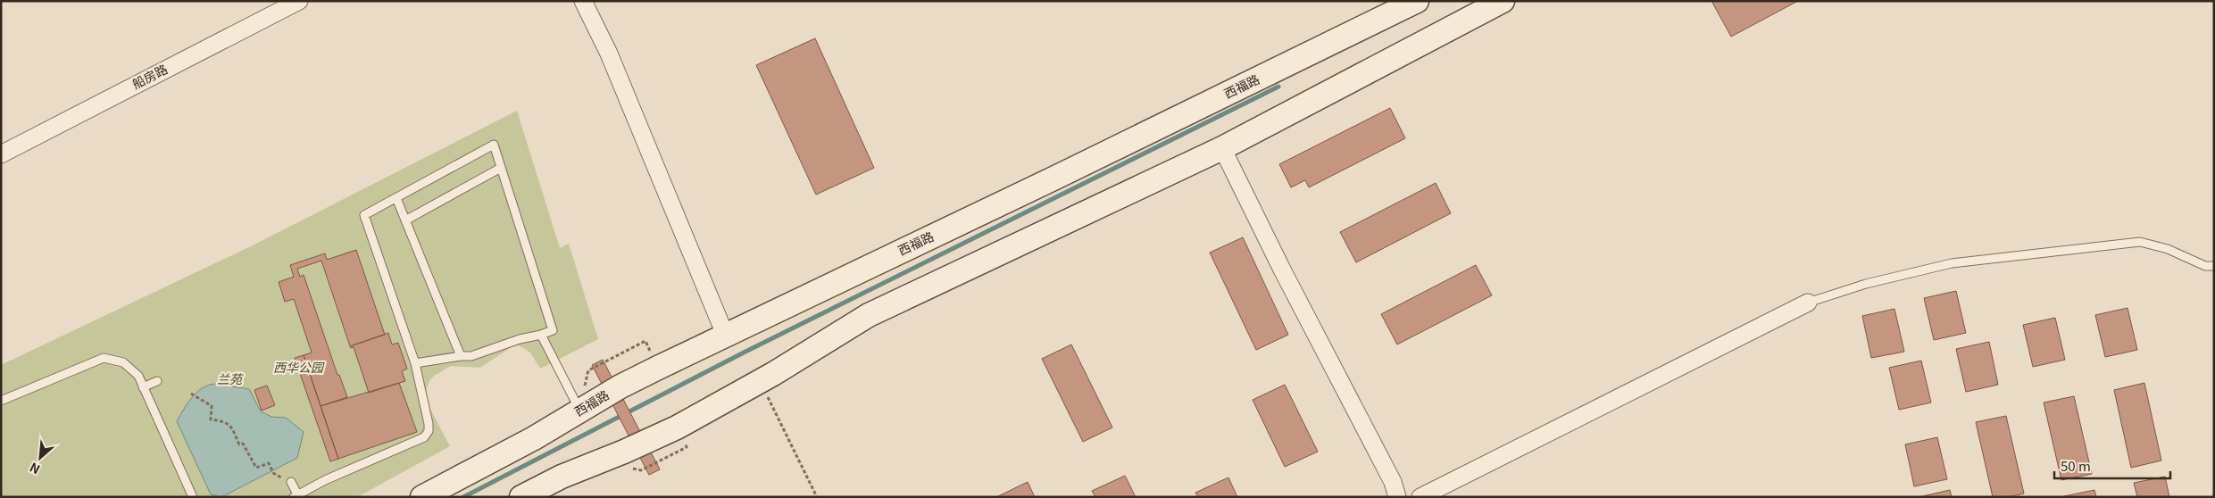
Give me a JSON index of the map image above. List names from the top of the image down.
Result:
{
  "streets": {
    "main road": ["西福路"],
    "street": ["船房路"]
  },
  "parks": ["西华公园", "兰苑"],
  "scale_bar": "50 m",
  "north": "bottom left"
}
